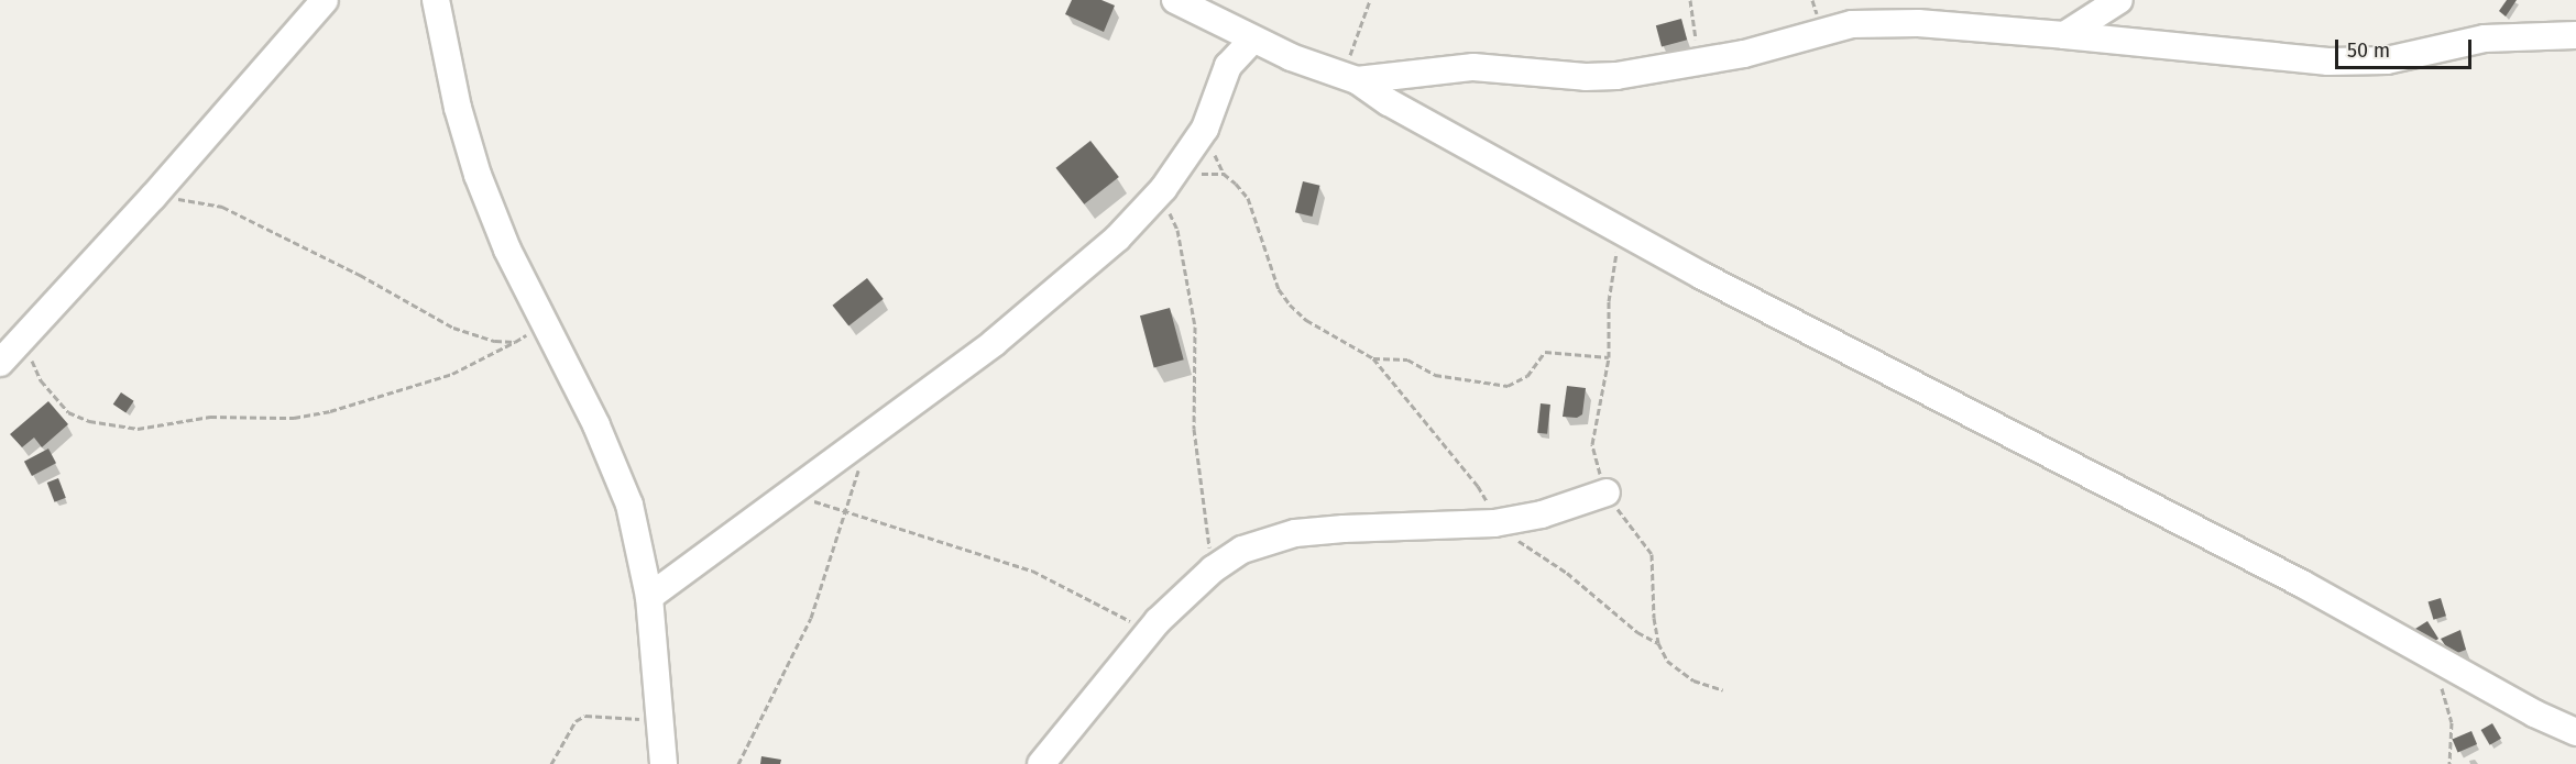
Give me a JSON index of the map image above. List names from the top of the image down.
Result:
{
  "scale_bar": "50 m"
}
